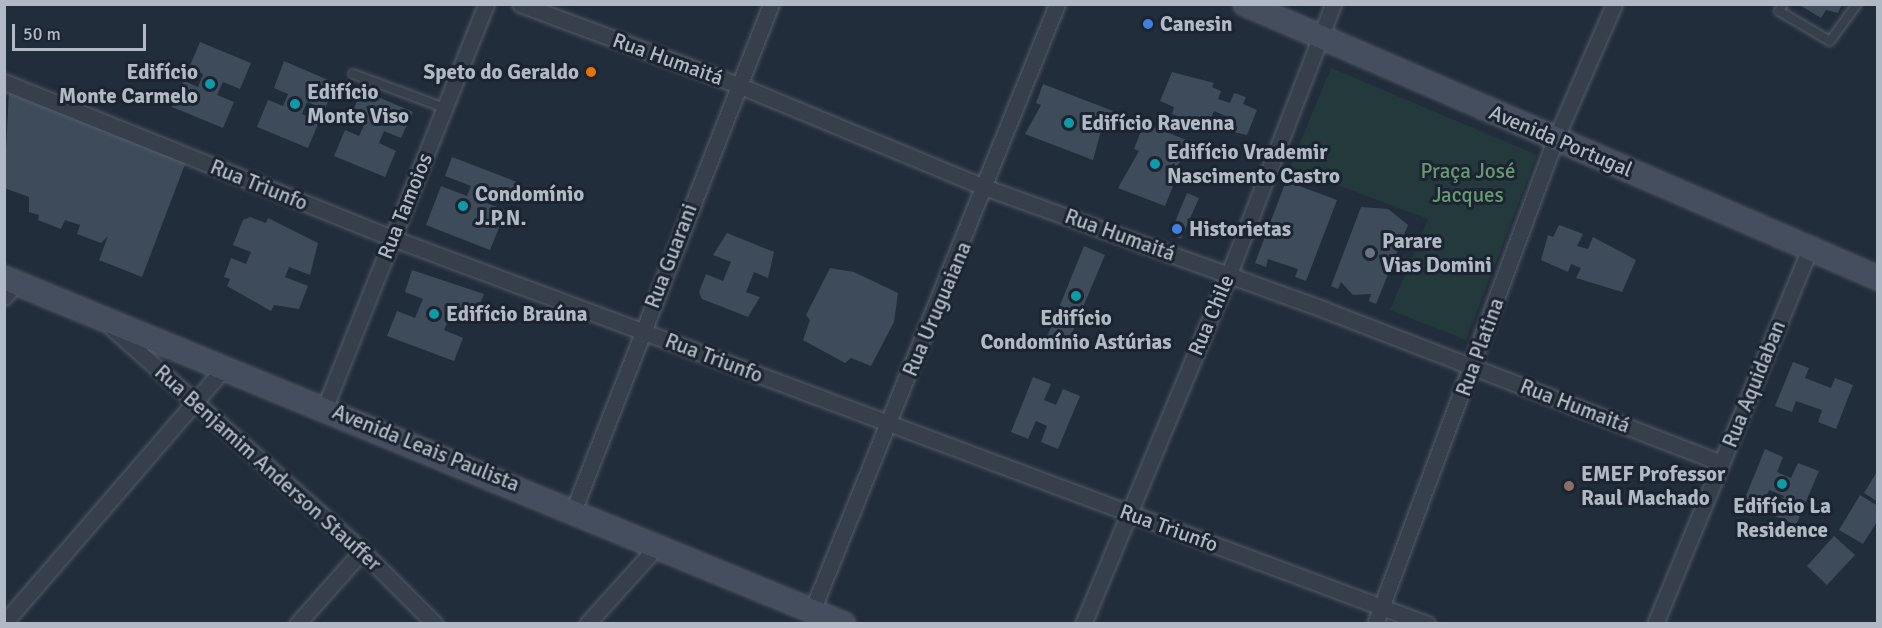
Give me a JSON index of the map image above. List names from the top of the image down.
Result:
{
  "streets": {
    "street": [
      "Rua Humaitá",
      "Avenida Portugal",
      "Rua Triunfo",
      "Rua Tamoios",
      "Rua Guarani",
      "Rua Uruguaiana",
      "Rua Chile",
      "Rua Platina",
      "Rua Aquidaban",
      "Avenida Leais Paulista",
      "Rua Benjamim Anderson Stauffer"
    ]
  },
  "crossings": [
    ["Rua Humaitá", "Rua Guarani"],
    ["Rua Humaitá", "Rua Uruguaiana"],
    ["Rua Humaitá", "Rua Chile"],
    ["Rua Humaitá", "Rua Platina"],
    ["Rua Humaitá", "Rua Aquidaban"],
    ["Avenida Portugal", "Rua Chile"],
    ["Avenida Portugal", "Rua Platina"],
    ["Avenida Portugal", "Rua Aquidaban"],
    ["Rua Triunfo", "Rua Tamoios"],
    ["Rua Triunfo", "Rua Guarani"],
    ["Rua Triunfo", "Rua Uruguaiana"],
    ["Rua Triunfo", "Rua Chile"],
    ["Rua Triunfo", "Rua Platina"],
    ["Rua Tamoios", "Avenida Leais Paulista"],
    ["Rua Guarani", "Avenida Leais Paulista"],
    ["Rua Uruguaiana", "Avenida Leais Paulista"],
    ["Avenida Leais Paulista", "Rua Benjamim Anderson Stauffer"]
  ],
  "parks": ["Praça José Jacques"],
  "places": [
    "Canesin",
    "Speto do Geraldo",
    "Edifício Monte Carmelo",
    "Edifício Monte Viso",
    "Edifício Ravenna",
    "Edifício Vrademir Nascimento Castro",
    "Condomínio J.P.N.",
    "Historietas",
    "Parare Vias Domini",
    "Edifício Condomínio Astúrias",
    "Edifício Braúna",
    "Edifício La Residence",
    "EMEF Professor Raul Machado"
  ],
  "scale_bar": "50 m"
}
